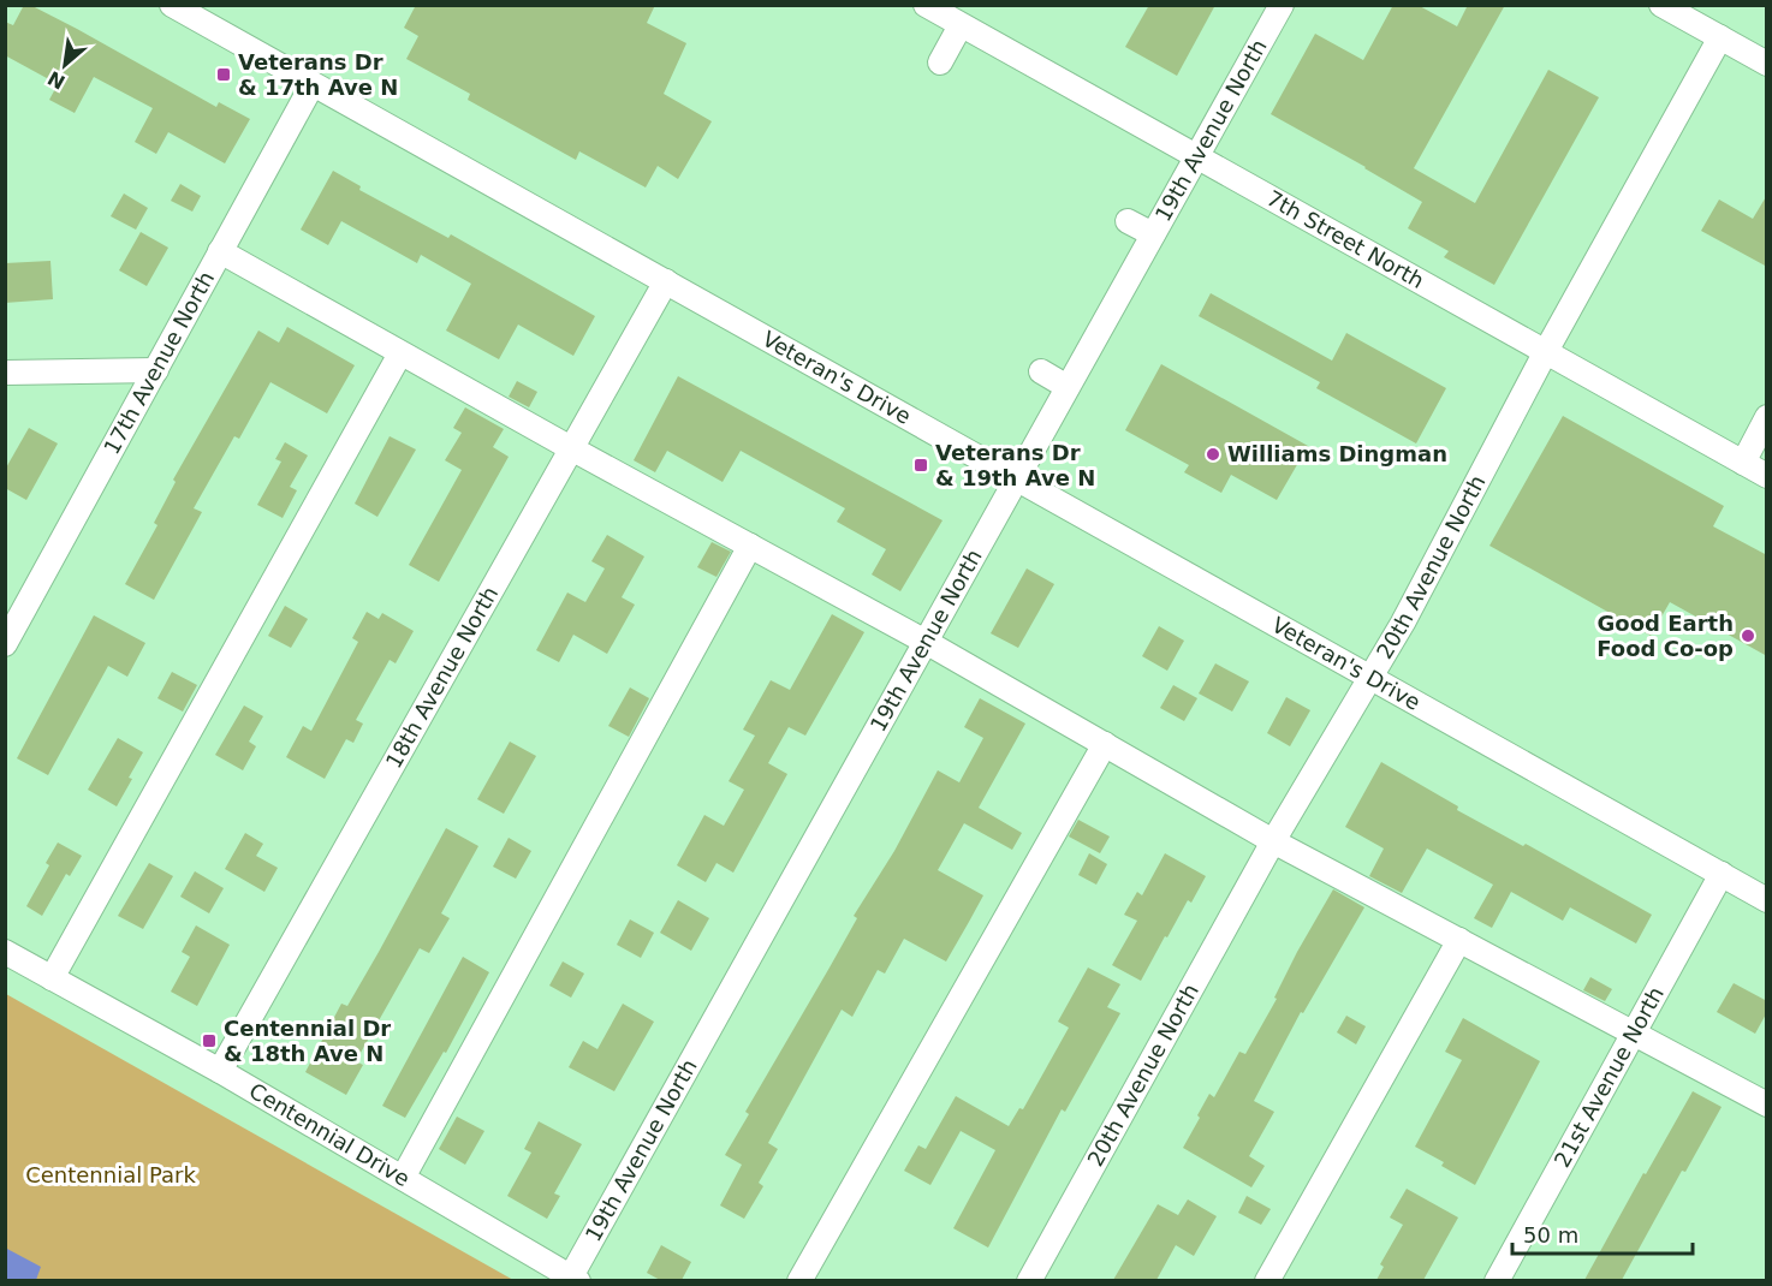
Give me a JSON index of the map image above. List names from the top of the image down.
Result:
{
  "streets": {
    "street": [
      "19th Avenue North",
      "7th Street North",
      "17th Avenue North",
      "Veteran's Drive",
      "20th Avenue North",
      "18th Avenue North",
      "21st Avenue North",
      "Centennial Drive"
    ]
  },
  "crossings": [
    ["19th Avenue North", "7th Street North"],
    ["19th Avenue North", "Veteran's Drive"],
    ["19th Avenue North", "Centennial Drive"],
    ["7th Street North", "20th Avenue North"],
    ["17th Avenue North", "Veteran's Drive"],
    ["Veteran's Drive", "20th Avenue North"],
    ["Veteran's Drive", "18th Avenue North"],
    ["Veteran's Drive", "21st Avenue North"],
    ["18th Avenue North", "Centennial Drive"]
  ],
  "parks": ["Centennial Park"],
  "places": {
    "transit": ["Veterans Dr & 17th Ave N", "Veterans Dr & 19th Ave N", "Centennial Dr & 18th Ave N"],
    "other": ["Williams Dingman", "Good Earth Food Co-op"]
  },
  "scale_bar": "50 m",
  "north": "bottom left"
}
